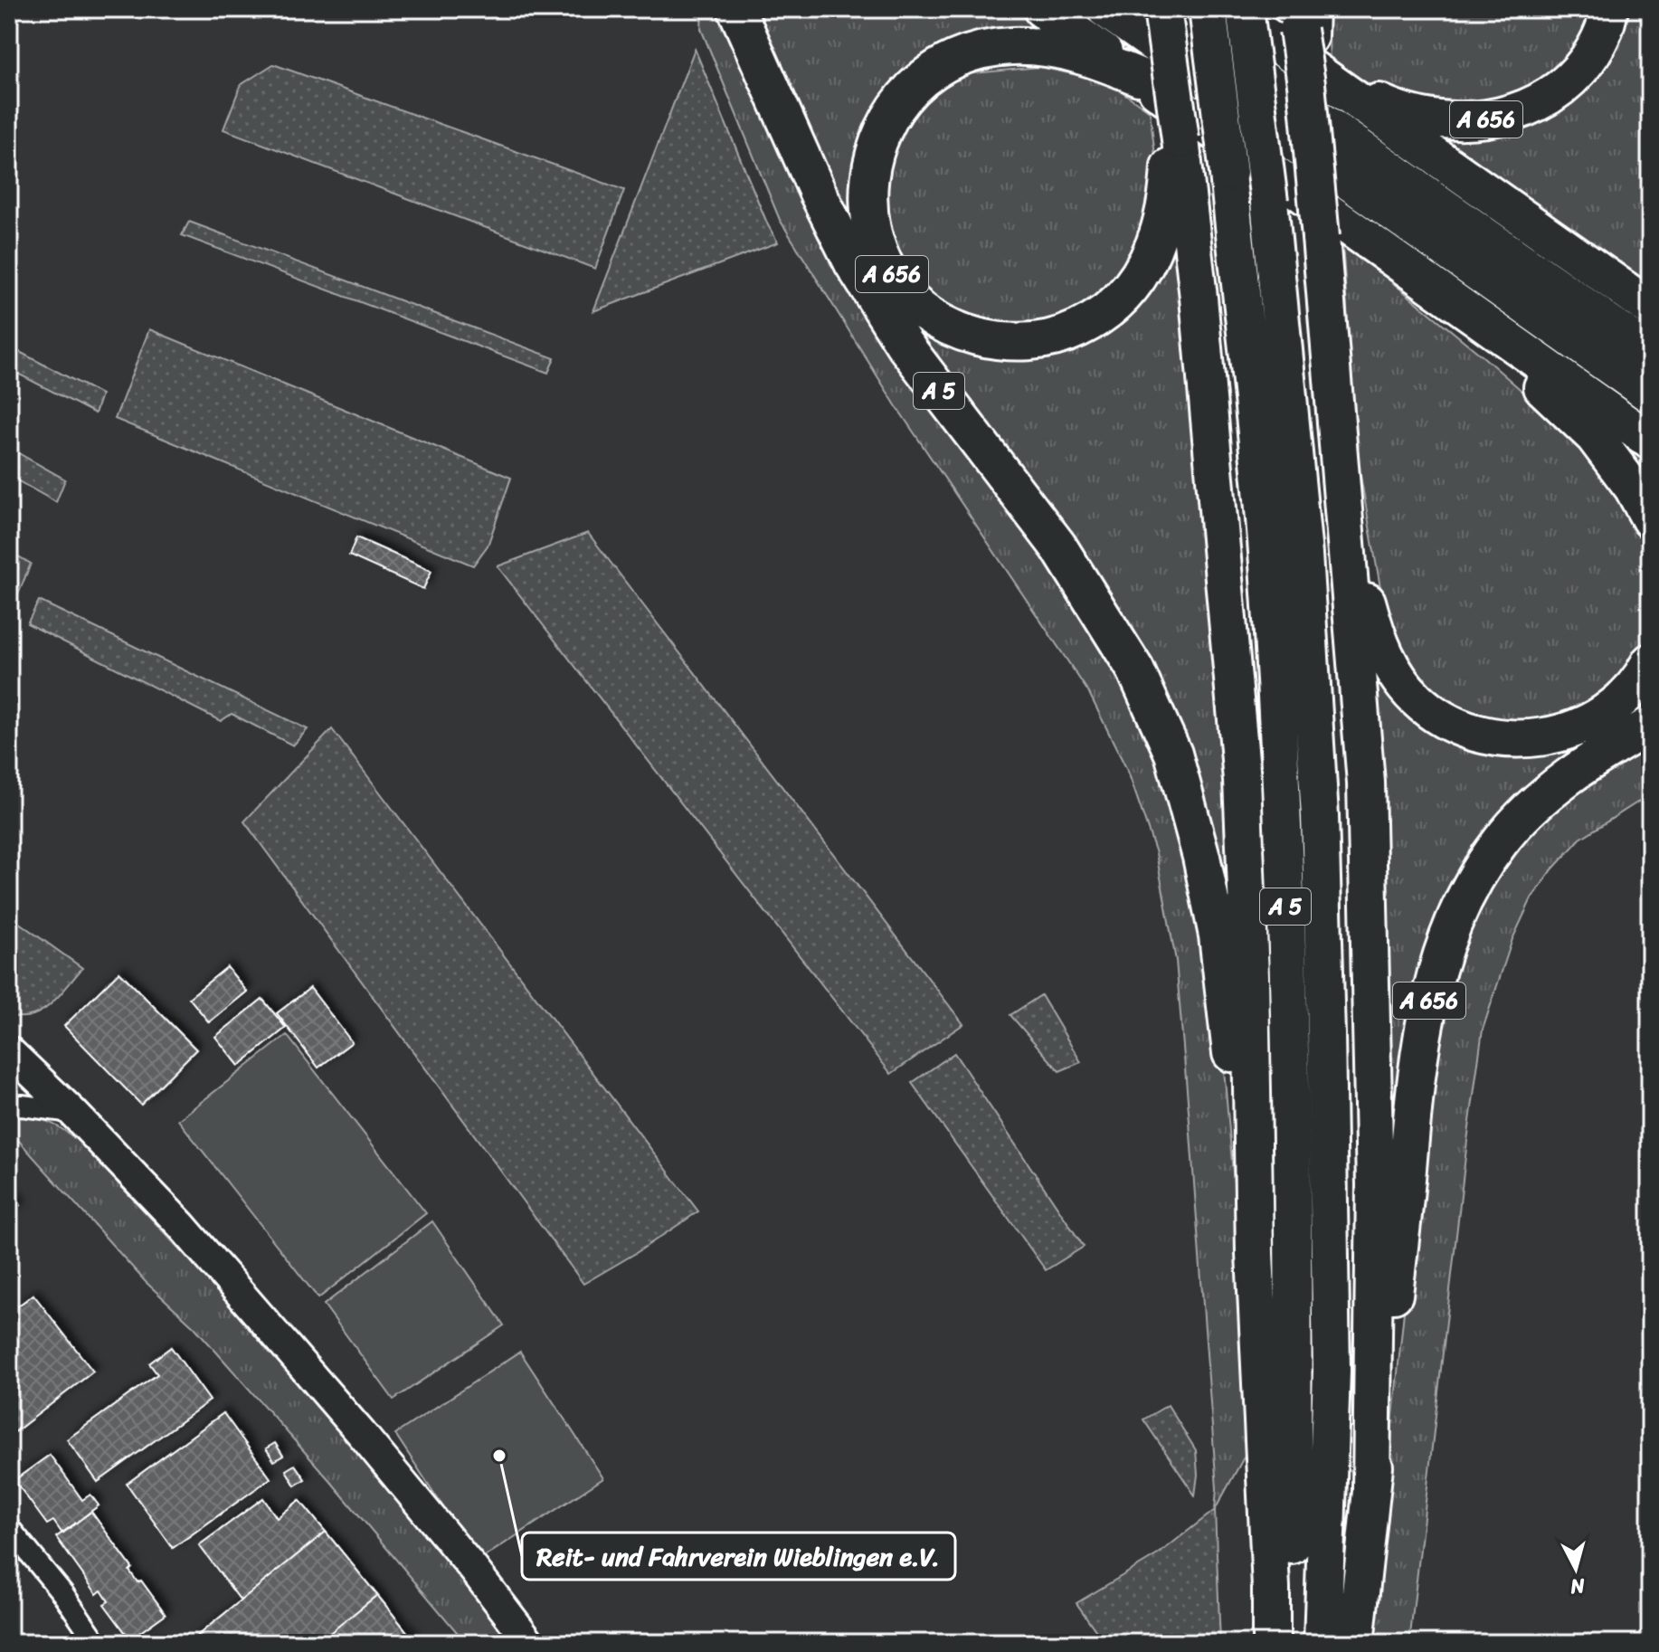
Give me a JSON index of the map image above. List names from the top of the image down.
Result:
{
  "streets": {
    "highway": ["A 656", "A 5"]
  },
  "crossings": [
    ["A 656", "A 5"]
  ],
  "places": ["Reit- und Fahrverein Wieblingen e.V."],
  "north": "bottom"
}
